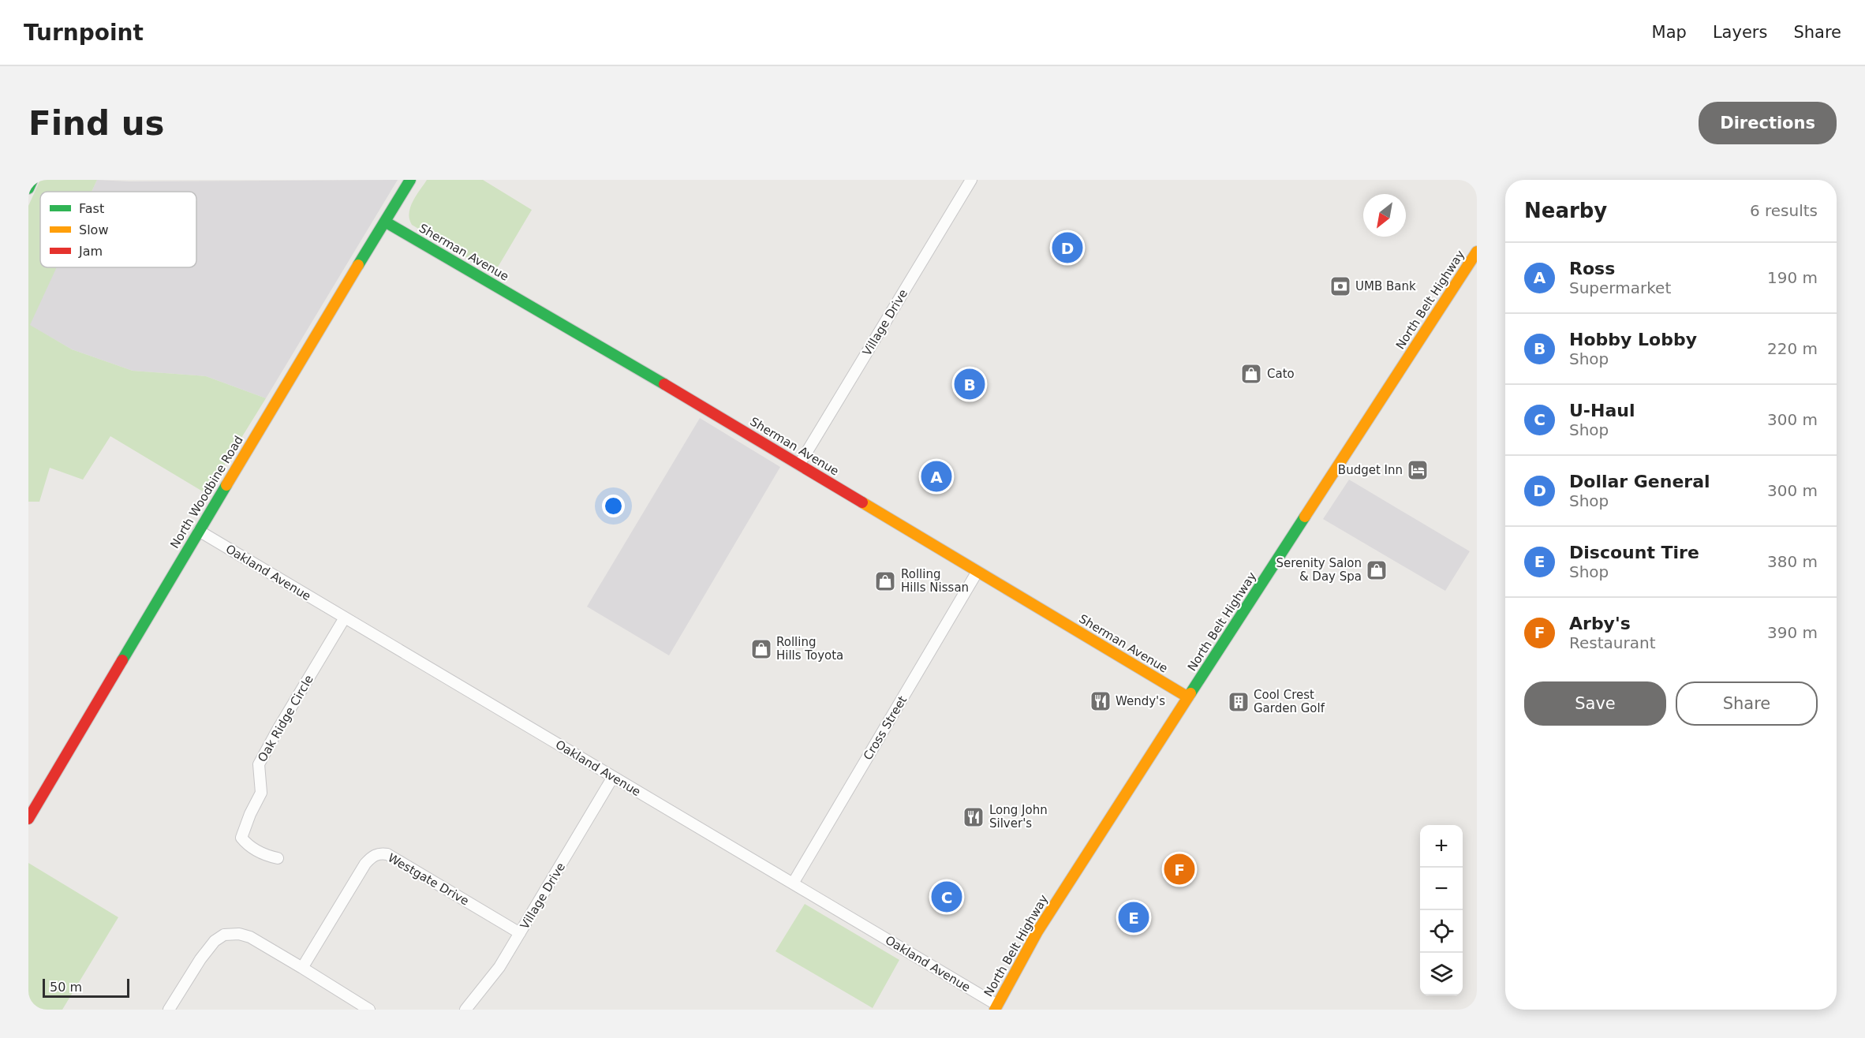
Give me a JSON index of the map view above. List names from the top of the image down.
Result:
{
  "streets": {
    "main road": ["Sherman Avenue", "North Belt Highway", "North Woodbine Road"],
    "street": [
      "Village Drive",
      "Oakland Avenue",
      "Oak Ridge Circle",
      "Cross Street",
      "Westgate Drive"
    ]
  },
  "crossings": [
    ["Sherman Avenue", "North Belt Highway"],
    ["Sherman Avenue", "Village Drive"],
    ["Sherman Avenue", "North Woodbine Road"],
    ["Sherman Avenue", "Cross Street"],
    ["North Belt Highway", "Oakland Avenue"],
    ["Village Drive", "Oakland Avenue"],
    ["Village Drive", "Westgate Drive"],
    ["North Woodbine Road", "Oakland Avenue"],
    ["Oakland Avenue", "Oak Ridge Circle"],
    ["Oakland Avenue", "Cross Street"]
  ],
  "places": {
    "bank": ["UMB Bank"],
    "shop": [
      "Cato",
      "Serenity Salon & Day Spa",
      "Rolling Hills Nissan",
      "Rolling Hills Toyota"
    ],
    "hotel": ["Budget Inn"],
    "restaurant": ["Wendy's", "Long John Silver's"],
    "building": ["Cool Crest Garden Golf"]
  },
  "legend": ["Fast", "Slow", "Jam"],
  "scale_bar": "50 m",
  "north": "bottom left",
  "page": {
    "header": "Turnpoint",
    "nav": ["Map", "Layers", "Share"],
    "buttons": [
      "Directions",
      ["Save", "Share"]
    ],
    "title": "Find us",
    "heading": ["Nearby", "6 results"],
    "pins": [
      "D",
      "B",
      "A",
      "F",
      "C",
      "E"
    ],
    "list": [
      {
        "mark": "A",
        "name": "Ross",
        "note": "Supermarket",
        "value": "190 m"
      },
      {
        "mark": "B",
        "name": "Hobby Lobby",
        "note": "Shop",
        "value": "220 m"
      },
      {
        "mark": "C",
        "name": "U-Haul",
        "note": "Shop",
        "value": "300 m"
      },
      {
        "mark": "D",
        "name": "Dollar General",
        "note": "Shop",
        "value": "300 m"
      },
      {
        "mark": "E",
        "name": "Discount Tire",
        "note": "Shop",
        "value": "380 m"
      },
      {
        "mark": "F",
        "name": "Arby's",
        "note": "Restaurant",
        "value": "390 m"
      }
    ],
    "map_buttons": ["+", "−"],
    "scale": "50 m"
  }
}
